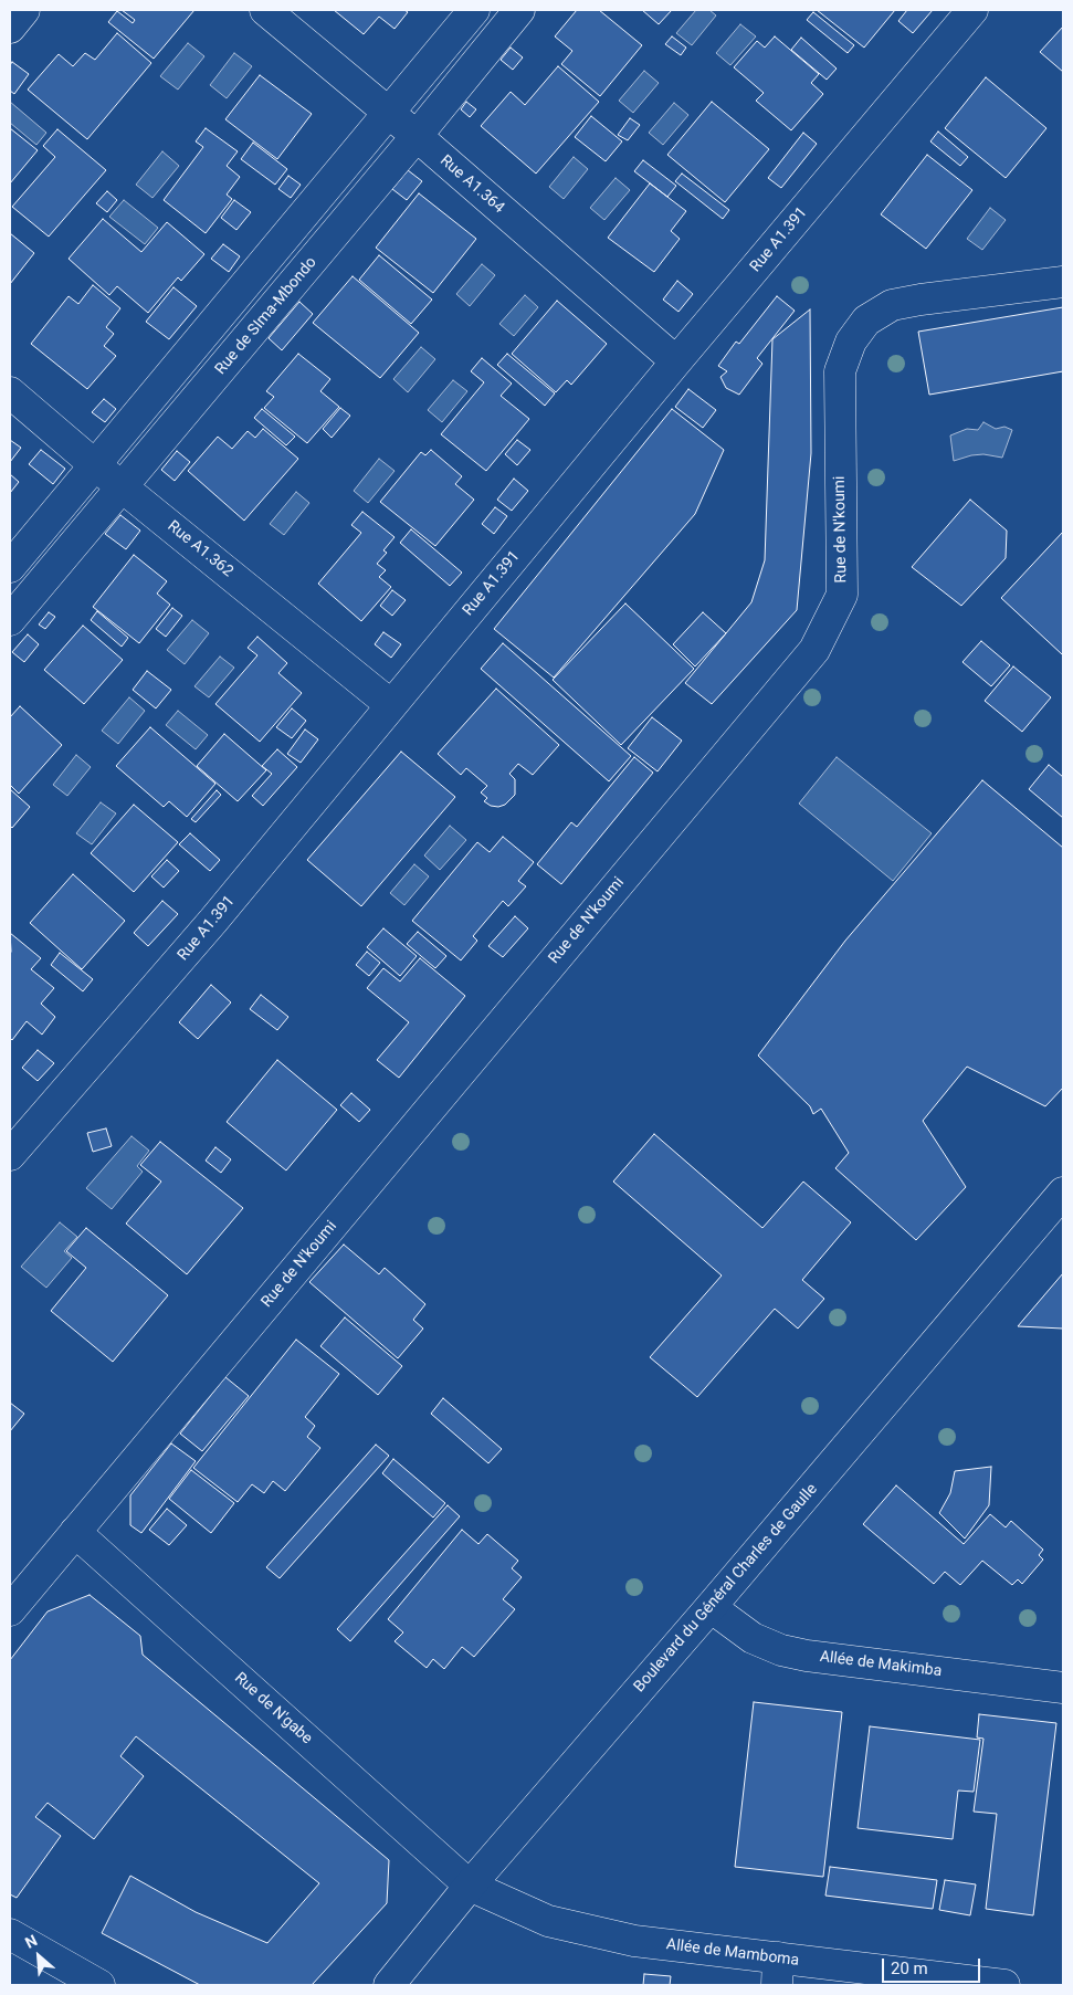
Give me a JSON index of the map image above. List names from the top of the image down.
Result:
{
  "streets": {
    "street": [
      "Rue A1.364",
      "Rue A1.391",
      "Rue de SIma-Mbondo",
      "Rue de N'koumi",
      "Rue A1.362",
      "Boulevard du Général Charles de Gaulle",
      "Allée de Makimba",
      "Rue de N'gabe",
      "Allée de Mamboma"
    ]
  },
  "crossings": [
    ["Rue A1.364", "Rue A1.391"],
    ["Rue A1.364", "Rue de SIma-Mbondo"],
    ["Rue A1.391", "Rue A1.362"],
    ["Rue de SIma-Mbondo", "Rue A1.362"],
    ["Rue de N'koumi", "Rue de N'gabe"],
    ["Boulevard du Général Charles de Gaulle", "Allée de Makimba"],
    ["Boulevard du Général Charles de Gaulle", "Rue de N'gabe"],
    ["Boulevard du Général Charles de Gaulle", "Allée de Mamboma"],
    ["Rue de N'gabe", "Allée de Mamboma"]
  ],
  "scale_bar": "20 m",
  "north": "top left"
}
